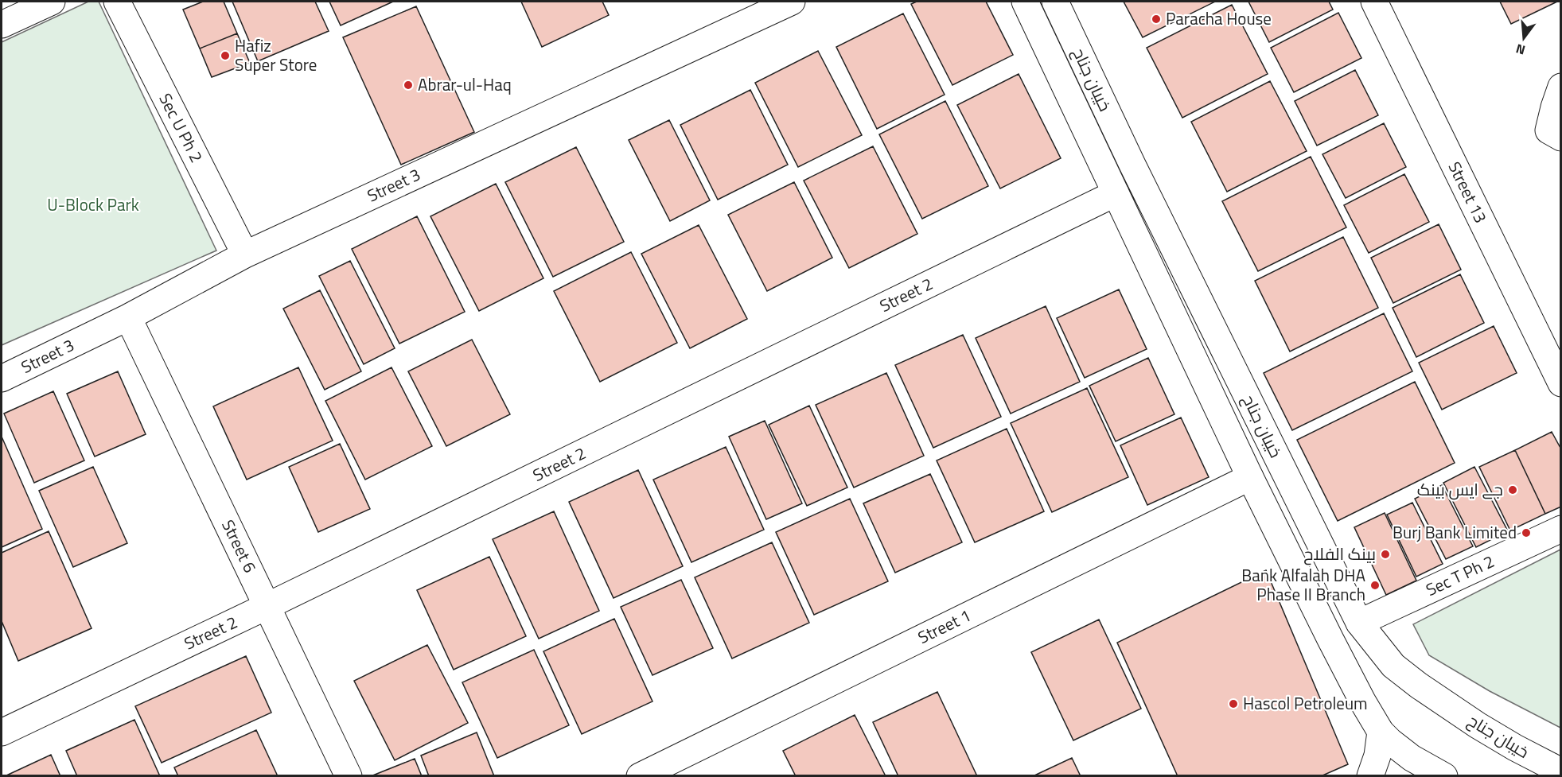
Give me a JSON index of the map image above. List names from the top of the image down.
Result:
{
  "streets": {
    "street": [
      "خیبان جناح",
      "Sec U Ph 2",
      "Street 3",
      "Street 13",
      "Street 2",
      "Street 6",
      "Sec T Ph 2",
      "Street 1"
    ]
  },
  "crossings": [
    ["خیبان جناح", "Street 2"],
    ["خیبان جناح", "Sec T Ph 2"],
    ["خیبان جناح", "Street 1"],
    ["Sec U Ph 2", "Street 3"],
    ["Street 3", "Street 6"],
    ["Street 2", "Street 6"]
  ],
  "parks": ["U-Block Park"],
  "places": [
    "Paracha House",
    "Hafiz Super Store",
    "Abrar-ul-Haq",
    "جے ایس بینک",
    "Burj Bank Limited",
    "بینک الفلاح",
    "Bank Alfalah DHA Phase II Branch",
    "Hascol Petroleum"
  ],
  "north": "bottom"
}
